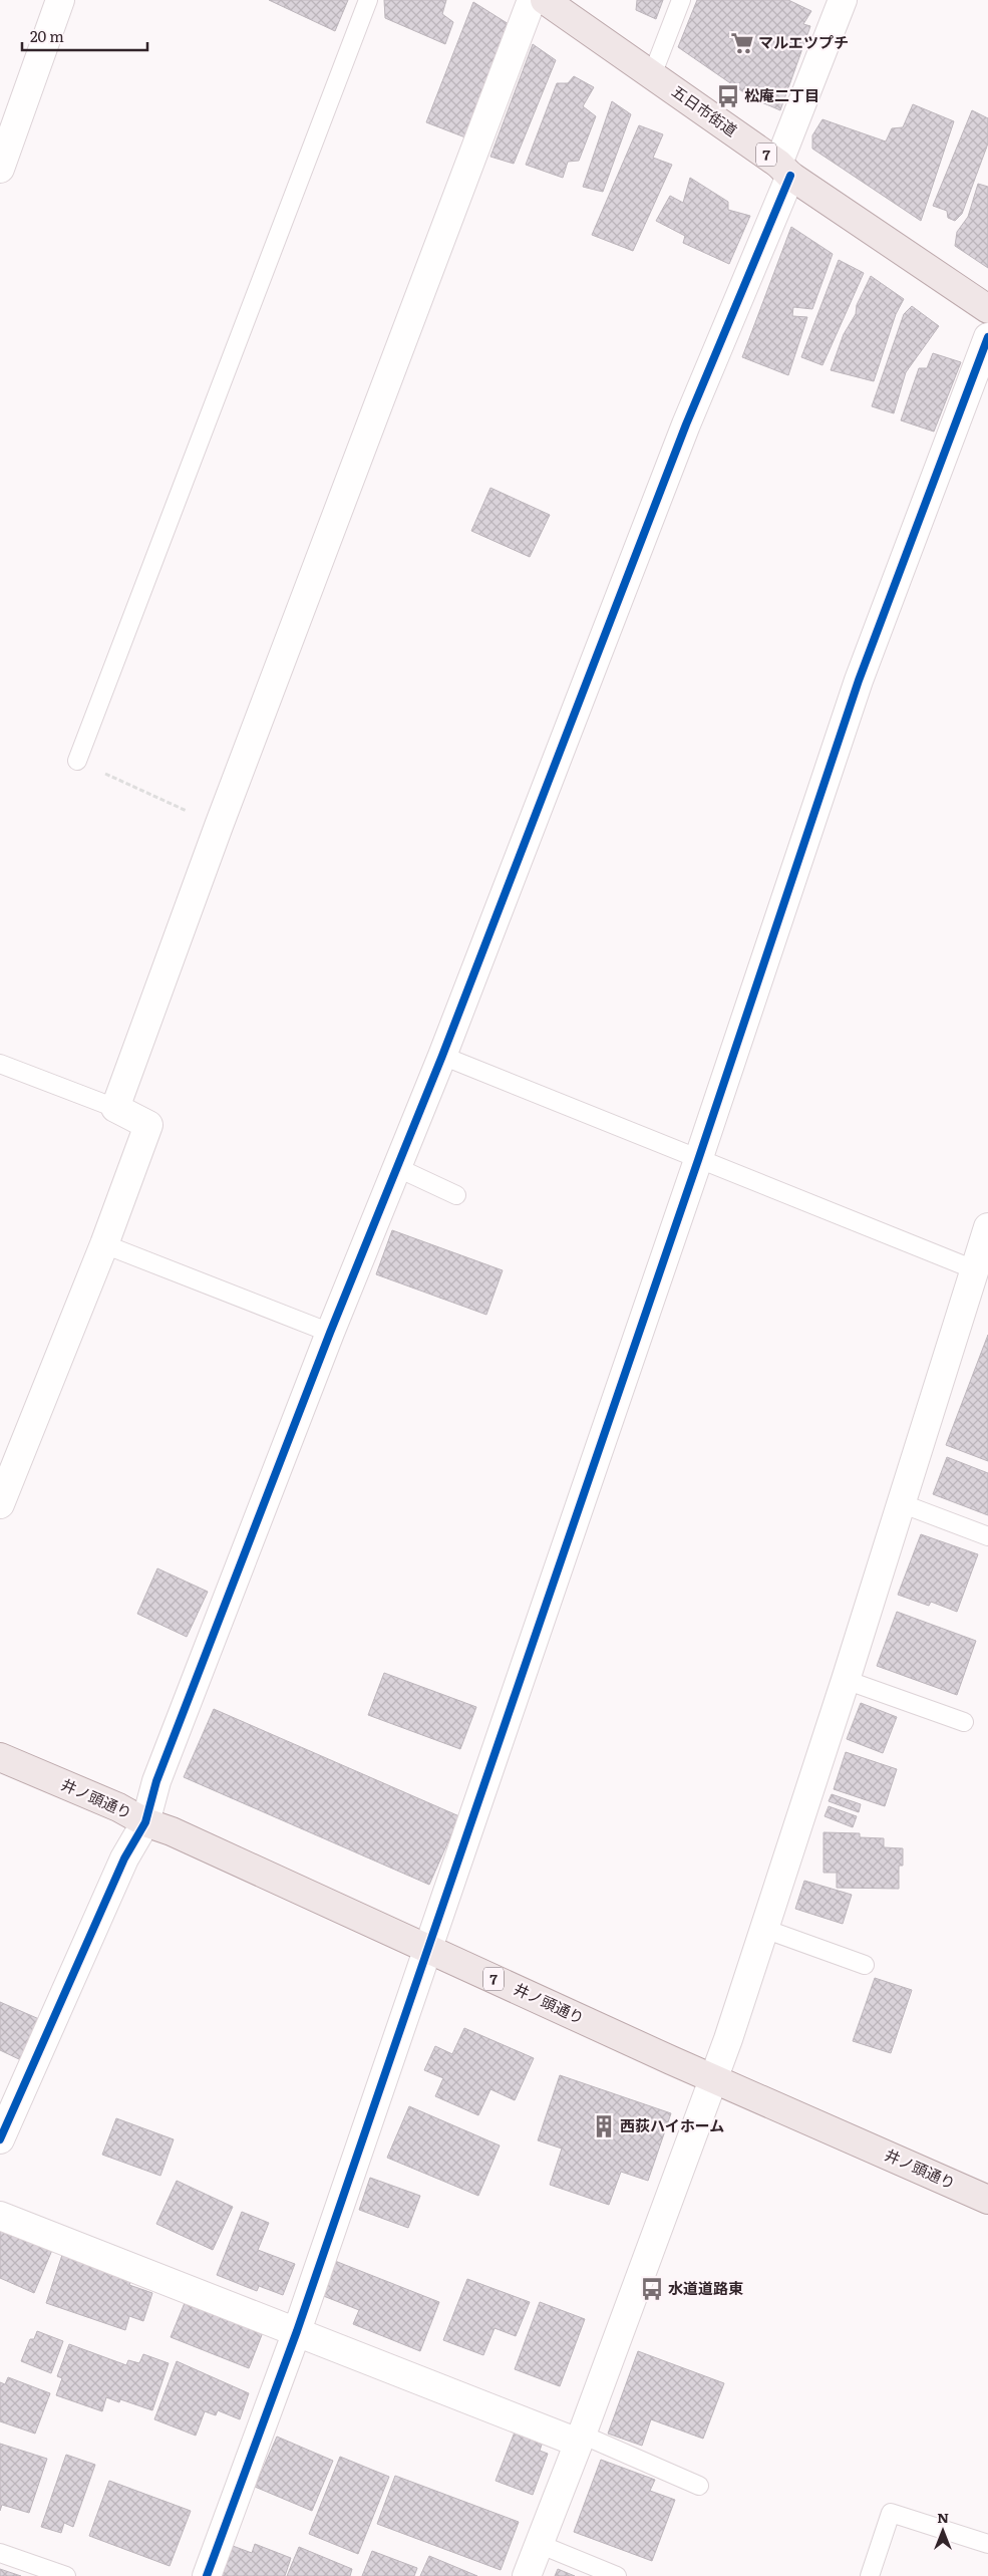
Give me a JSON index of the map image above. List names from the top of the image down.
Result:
{
  "streets": {
    "main road": ["五日市街道", "7", "井ノ頭通り"]
  },
  "places": {
    "supermarket": ["マルエツプチ"],
    "bus stop": ["松庵二丁目", "水道道路東"],
    "building": ["西荻ハイホーム"]
  },
  "scale_bar": "20 m",
  "north": "top"
}
